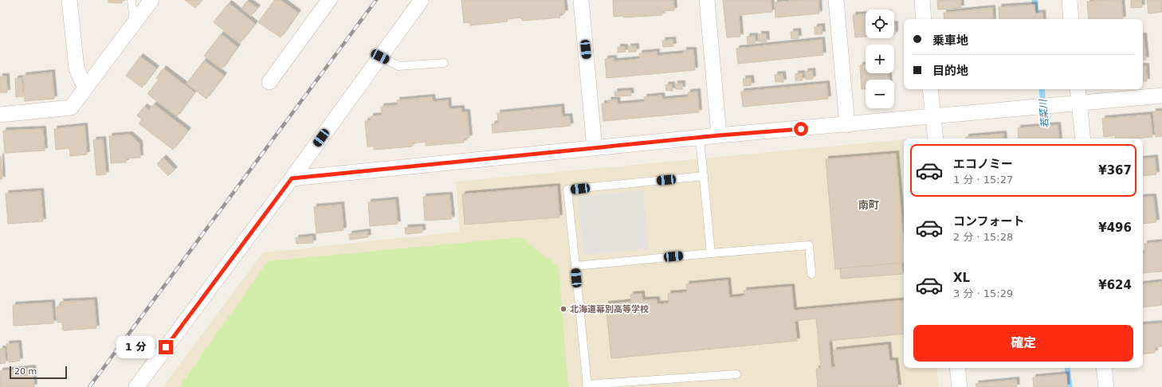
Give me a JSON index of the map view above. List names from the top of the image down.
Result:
{
  "districts": ["南町"],
  "water": ["若菜川"],
  "places": ["北海道幕別高等学校"],
  "scale_bar": "20 m",
  "page": {
    "map_buttons": ["+", "−"],
    "banner": ["乗車地", "目的地"],
    "list": [
      {
        "name": "エコノミー",
        "note": "1 分 · 15:27",
        "value": "¥367"
      },
      {
        "name": "コンフォート",
        "note": "2 分 · 15:28",
        "value": "¥496"
      },
      {
        "name": "XL",
        "note": "3 分 · 15:29",
        "value": "¥624"
      }
    ],
    "buttons": "確定",
    "bubble": "1 分",
    "scale": "20 m"
  }
}
